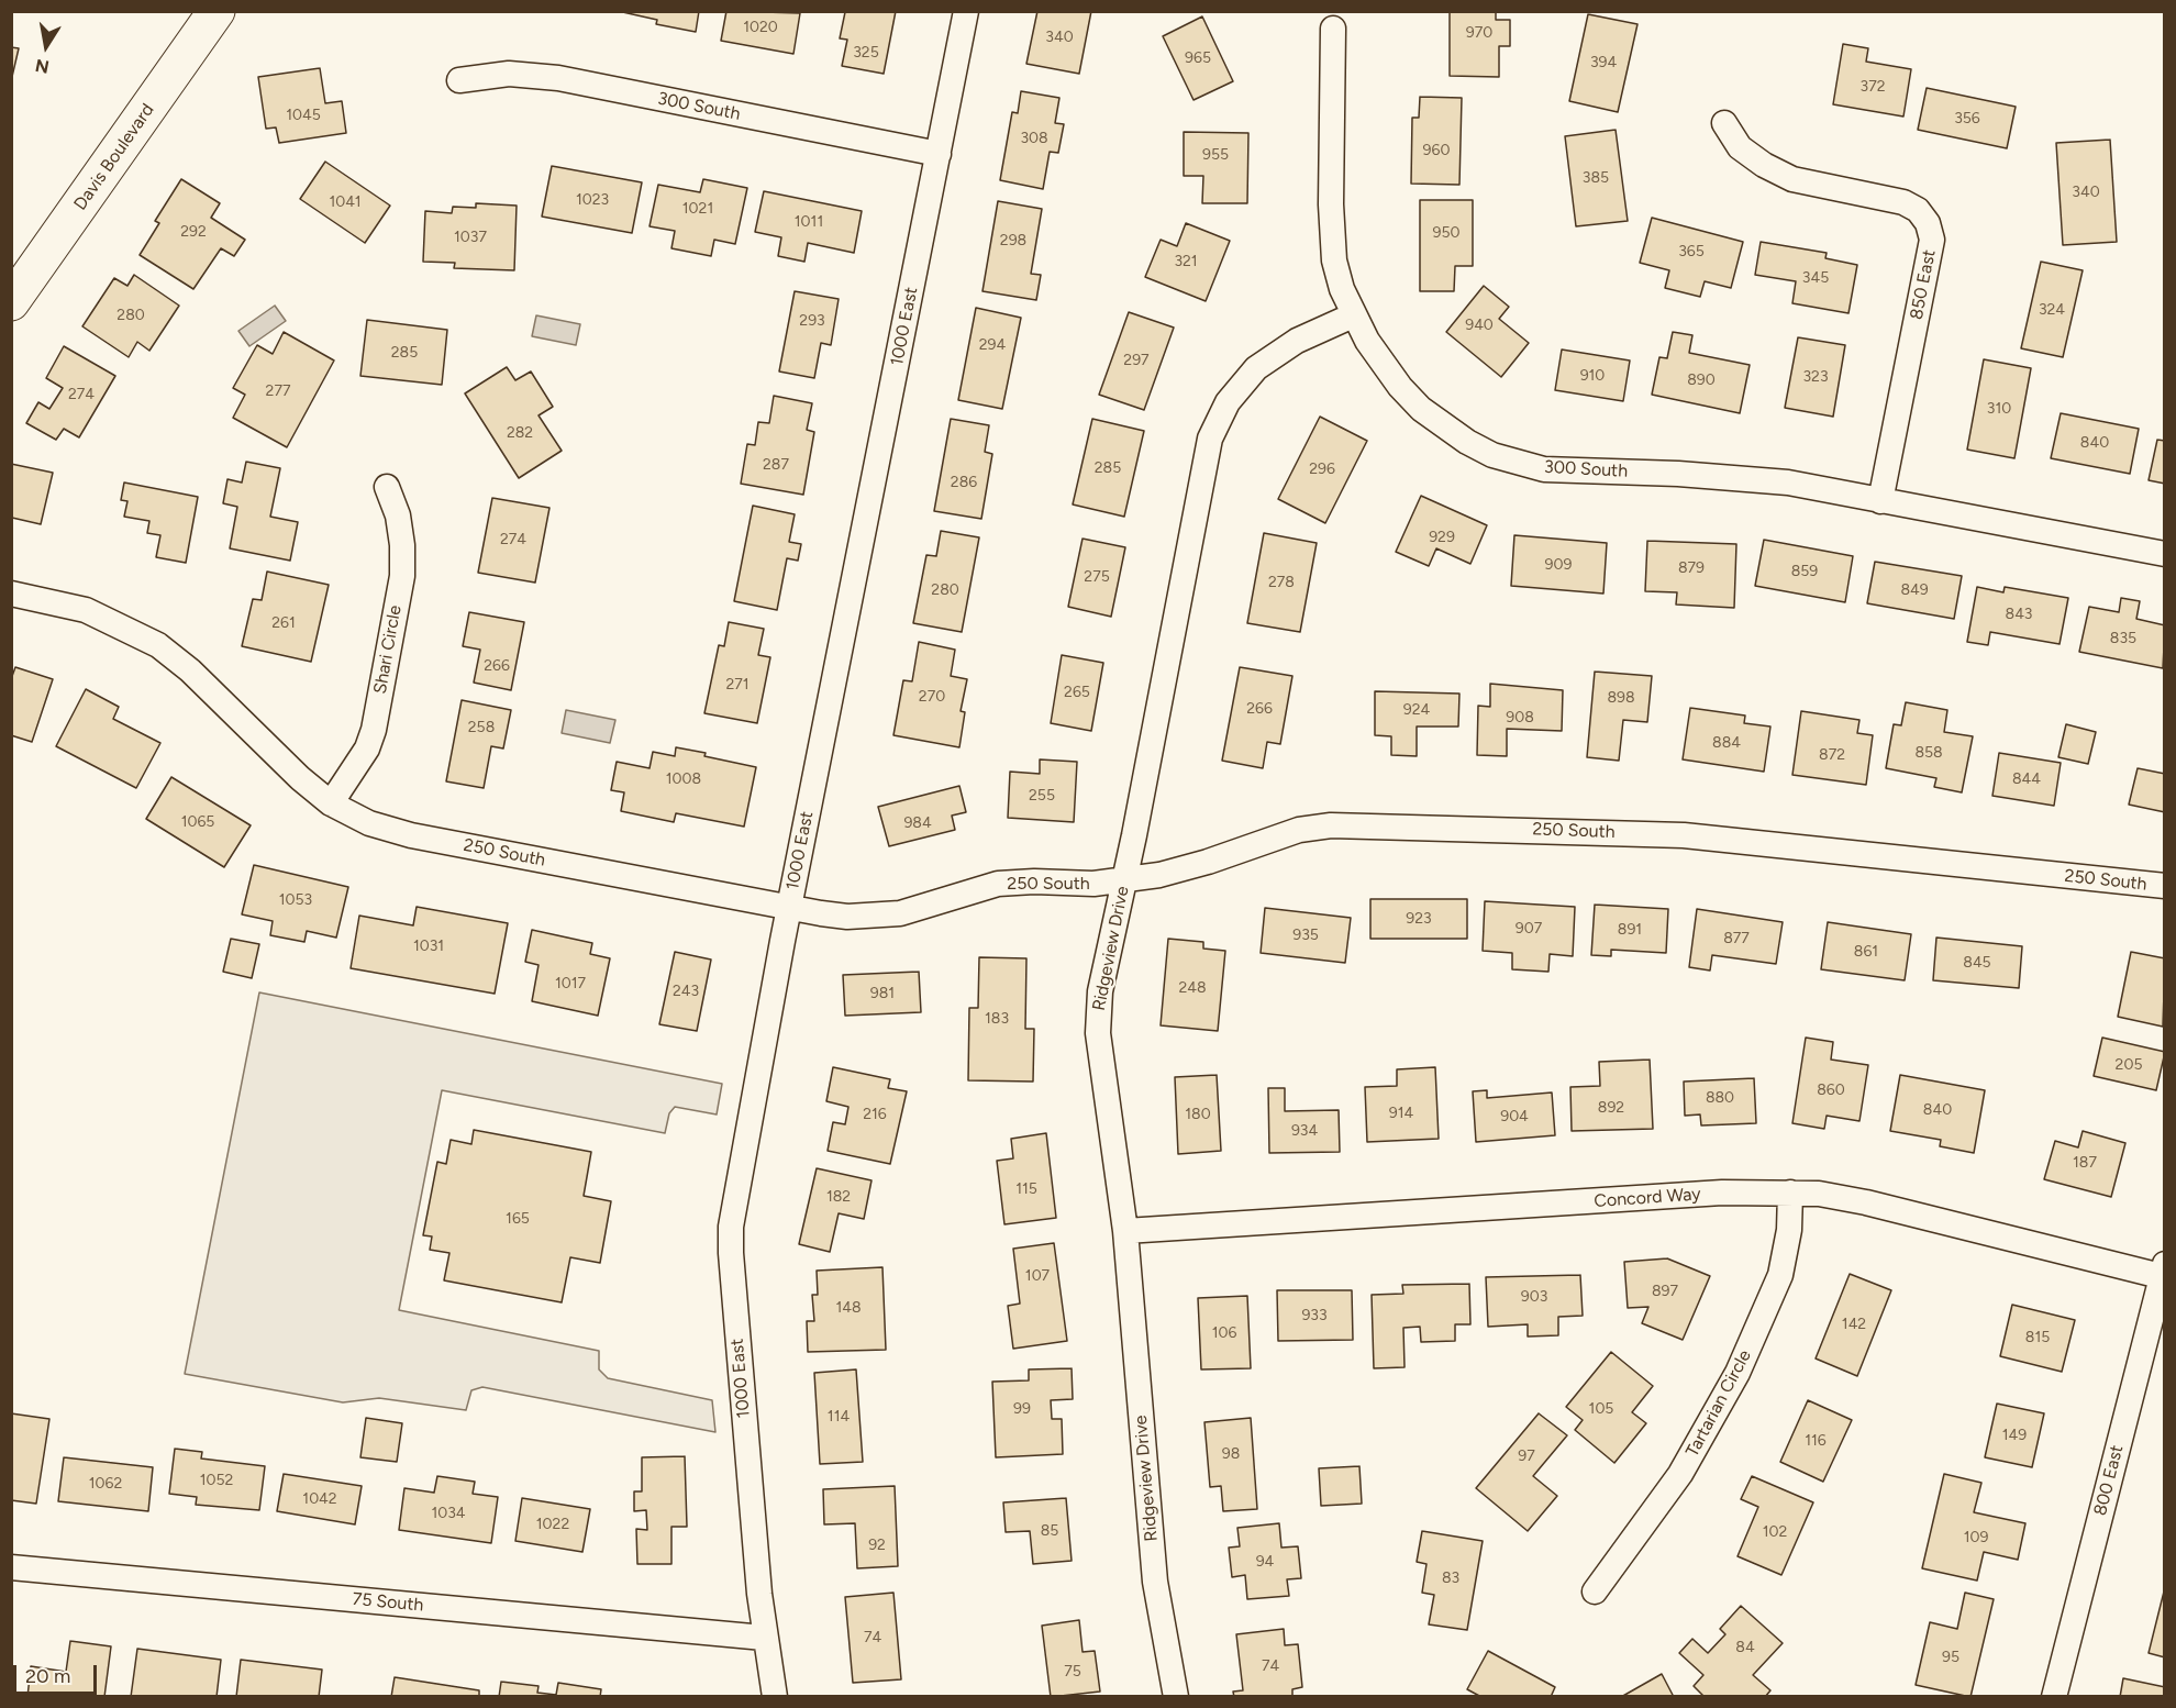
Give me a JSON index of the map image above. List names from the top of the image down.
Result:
{
  "streets": {
    "street": [
      "300 South",
      "Davis Boulevard",
      "850 East",
      "1000 East",
      "Shari Circle",
      "250 South",
      "Ridgeview Drive",
      "Concord Way",
      "Tartarian Circle",
      "800 East",
      "75 South"
    ]
  },
  "crossings": [
    ["300 South", "850 East"],
    ["300 South", "1000 East"],
    ["300 South", "Ridgeview Drive"],
    ["1000 East", "250 South"],
    ["1000 East", "75 South"],
    ["Shari Circle", "250 South"],
    ["250 South", "Ridgeview Drive"],
    ["Ridgeview Drive", "Concord Way"],
    ["Concord Way", "Tartarian Circle"],
    ["Concord Way", "800 East"]
  ],
  "house_numbers": [
    "1020",
    "970",
    "340",
    "325",
    "965",
    "394",
    "372",
    "1045",
    "356",
    "308",
    "960",
    "955",
    "385",
    "340",
    "1023",
    "1041",
    "1021",
    "1011",
    "292",
    "950",
    "1037",
    "298",
    "365",
    "321",
    "345",
    "324",
    "280",
    "293",
    "940",
    "294",
    "285",
    "297",
    "910",
    "323",
    "890",
    "277",
    "274",
    "310",
    "282",
    "840",
    "287",
    "285",
    "296",
    "286",
    "929",
    "274",
    "909",
    "879",
    "859",
    "275",
    "278",
    "280",
    "849",
    "843",
    "261",
    "835",
    "266",
    "271",
    "265",
    "270",
    "898",
    "266",
    "924",
    "908",
    "258",
    "884",
    "858",
    "872",
    "1008",
    "844",
    "255",
    "1065",
    "984",
    "1053",
    "923",
    "907",
    "891",
    "935",
    "877",
    "1031",
    "861",
    "845",
    "1017",
    "248",
    "243",
    "981",
    "183",
    "205",
    "860",
    "880",
    "892",
    "840",
    "914",
    "216",
    "180",
    "904",
    "934",
    "187",
    "115",
    "182",
    "165",
    "107",
    "897",
    "903",
    "148",
    "933",
    "142",
    "106",
    "815",
    "99",
    "105",
    "114",
    "149",
    "116",
    "98",
    "97",
    "1052",
    "1062",
    "1042",
    "1034",
    "1022",
    "85",
    "102",
    "109",
    "92",
    "94",
    "83",
    "74",
    "84",
    "95",
    "74",
    "75"
  ],
  "scale_bar": "20 m",
  "north": "bottom"
}
